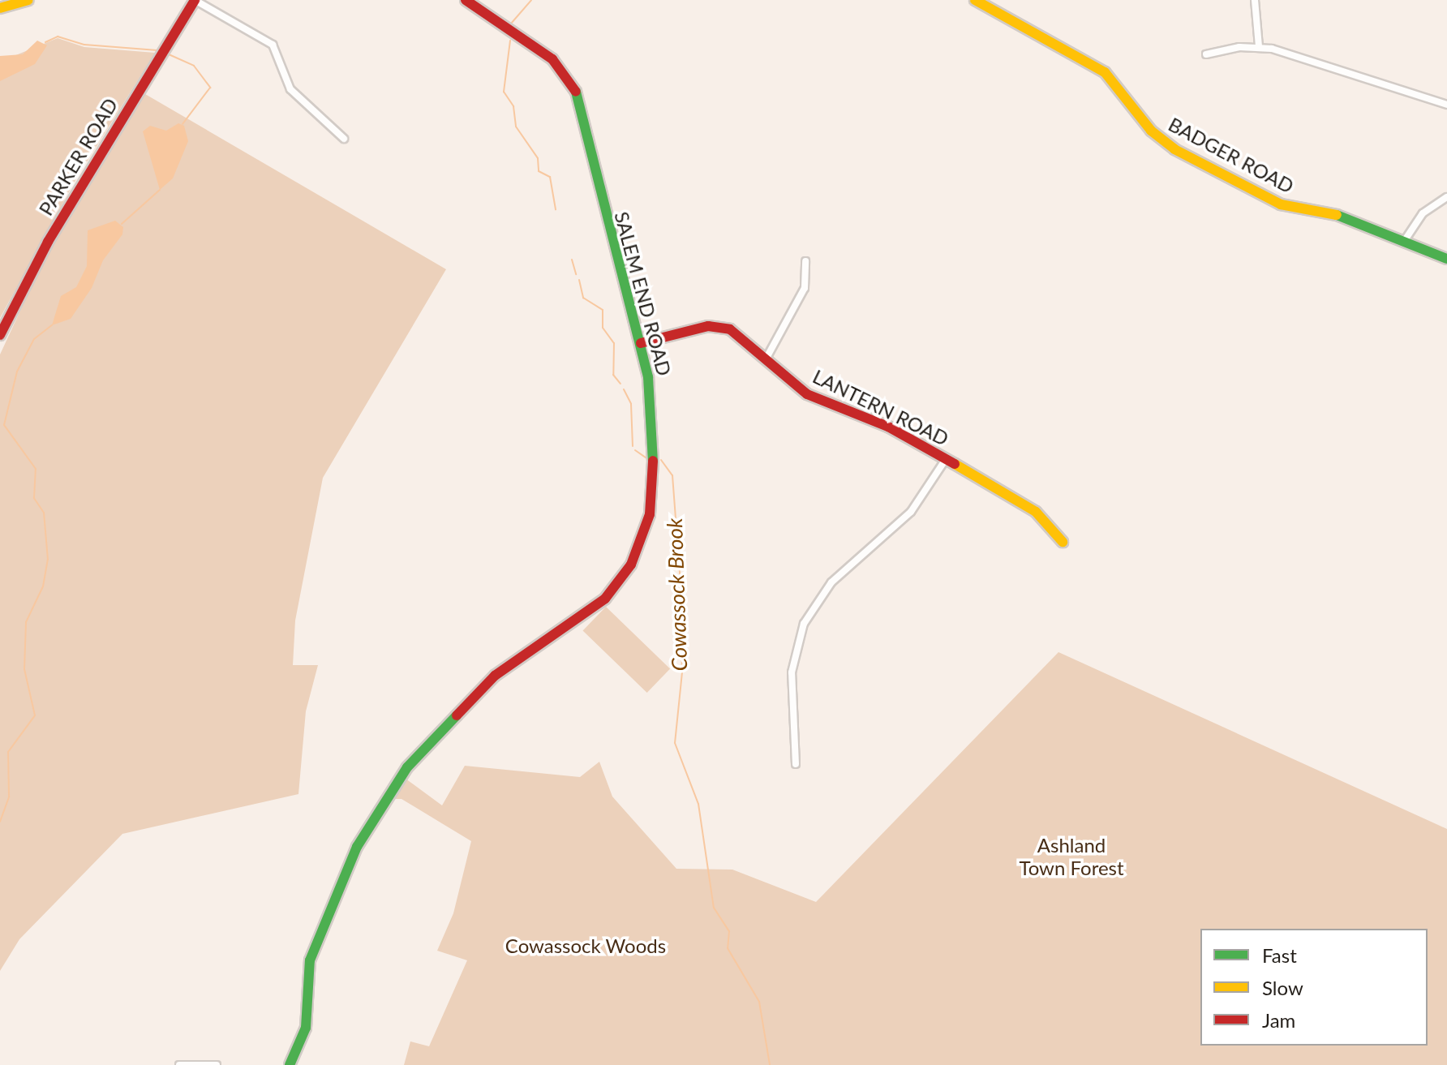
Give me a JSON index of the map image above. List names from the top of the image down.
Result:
{
  "streets": {
    "street": [
      "BADGER ROAD",
      "PARKER ROAD",
      "SALEM END ROAD",
      "LANTERN ROAD"
    ]
  },
  "crossings": [
    ["SALEM END ROAD", "LANTERN ROAD"]
  ],
  "water": ["Cowassock Brook"],
  "parks": ["Ashland Town Forest", "Cowassock Woods"],
  "legend": ["Fast", "Slow", "Jam"]
}
